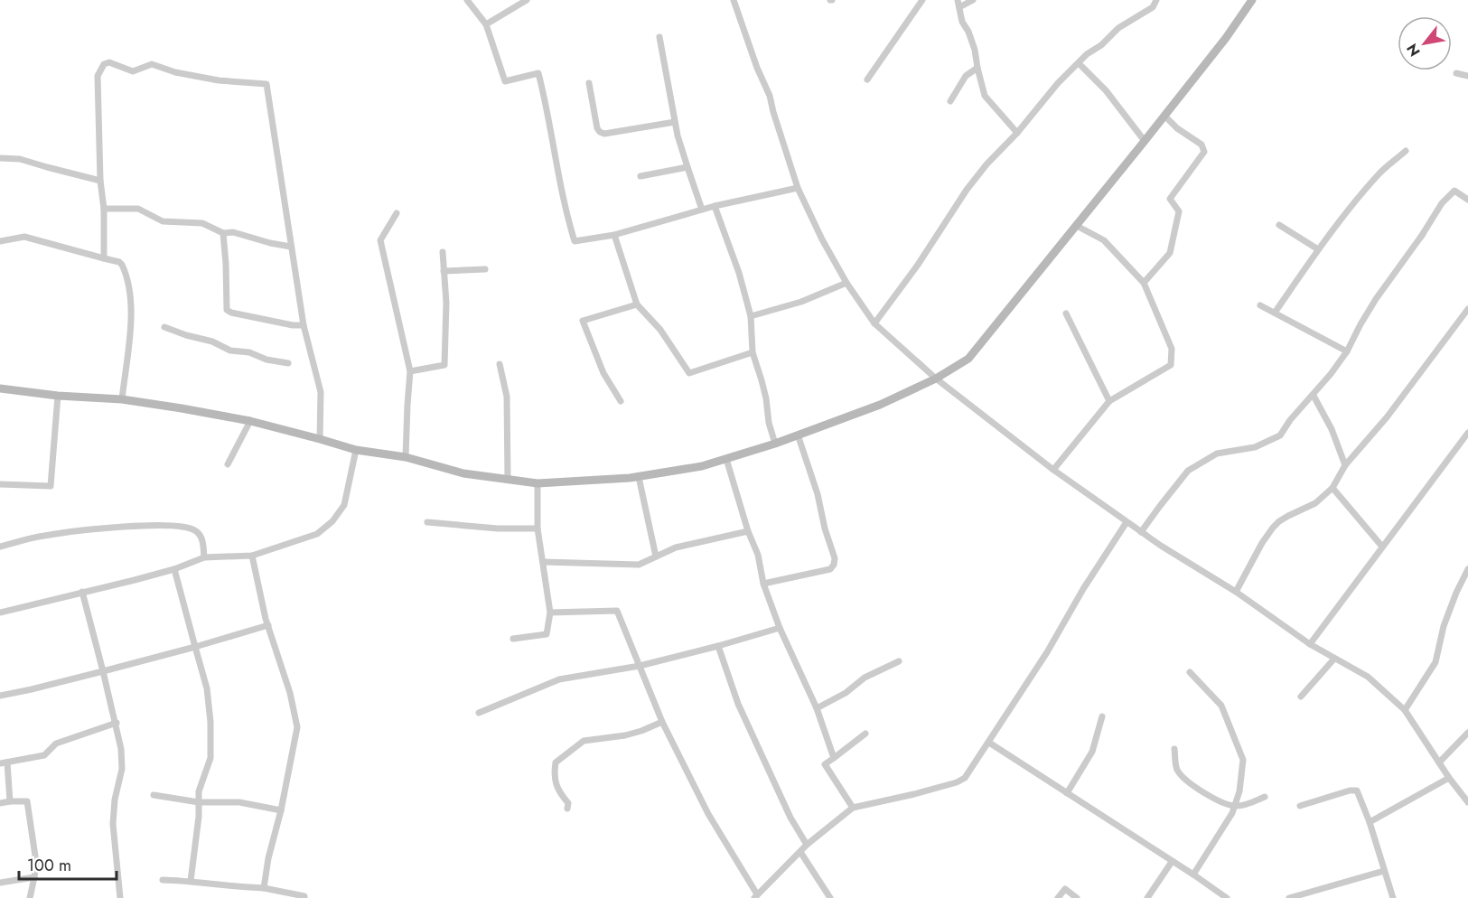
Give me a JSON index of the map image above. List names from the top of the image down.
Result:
{
  "scale_bar": "100 m",
  "north": "bottom left"
}
